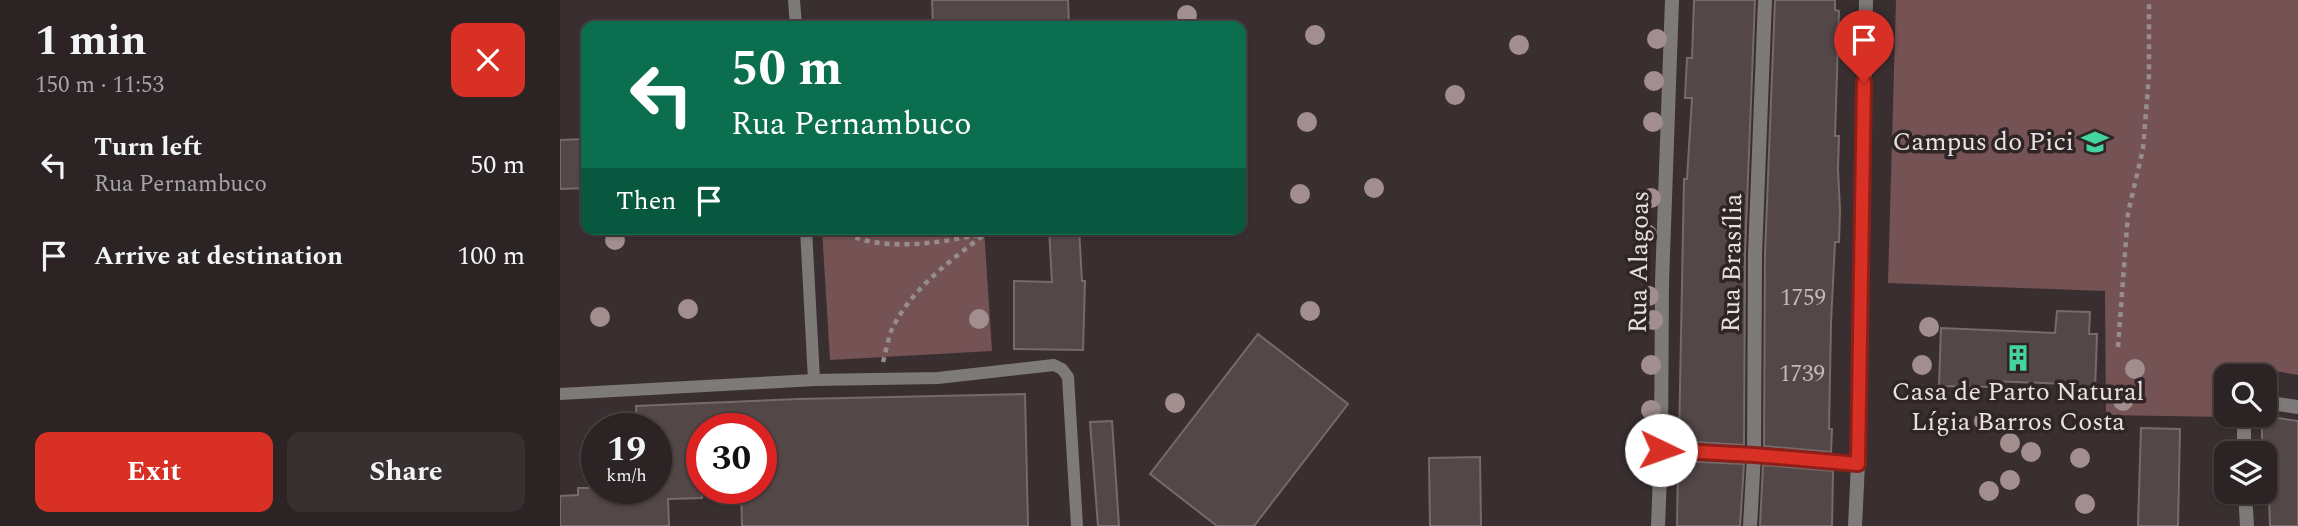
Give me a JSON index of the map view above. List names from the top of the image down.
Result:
{
  "streets": {
    "street": ["Rua Alagoas", "Rua Brasília"]
  },
  "places": {
    "school or university": ["Campus do Pici"],
    "building": ["Casa de Parto Natural Lígia Barros Costa"]
  },
  "house_numbers": ["1759", "1739"],
  "page": {
    "heading": ["1 min", "150 m · 11:53"],
    "turn": ["50 m", "Rua Pernambuco"],
    "list": [
      {
        "name": "Turn left",
        "note": "Rua Pernambuco",
        "value": "50 m"
      },
      {
        "name": "Arrive at destination",
        "value": "100 m"
      }
    ],
    "then": "Then",
    "speed": "19 km/h",
    "limit": "30",
    "buttons": ["Exit", "Share"]
  }
}
